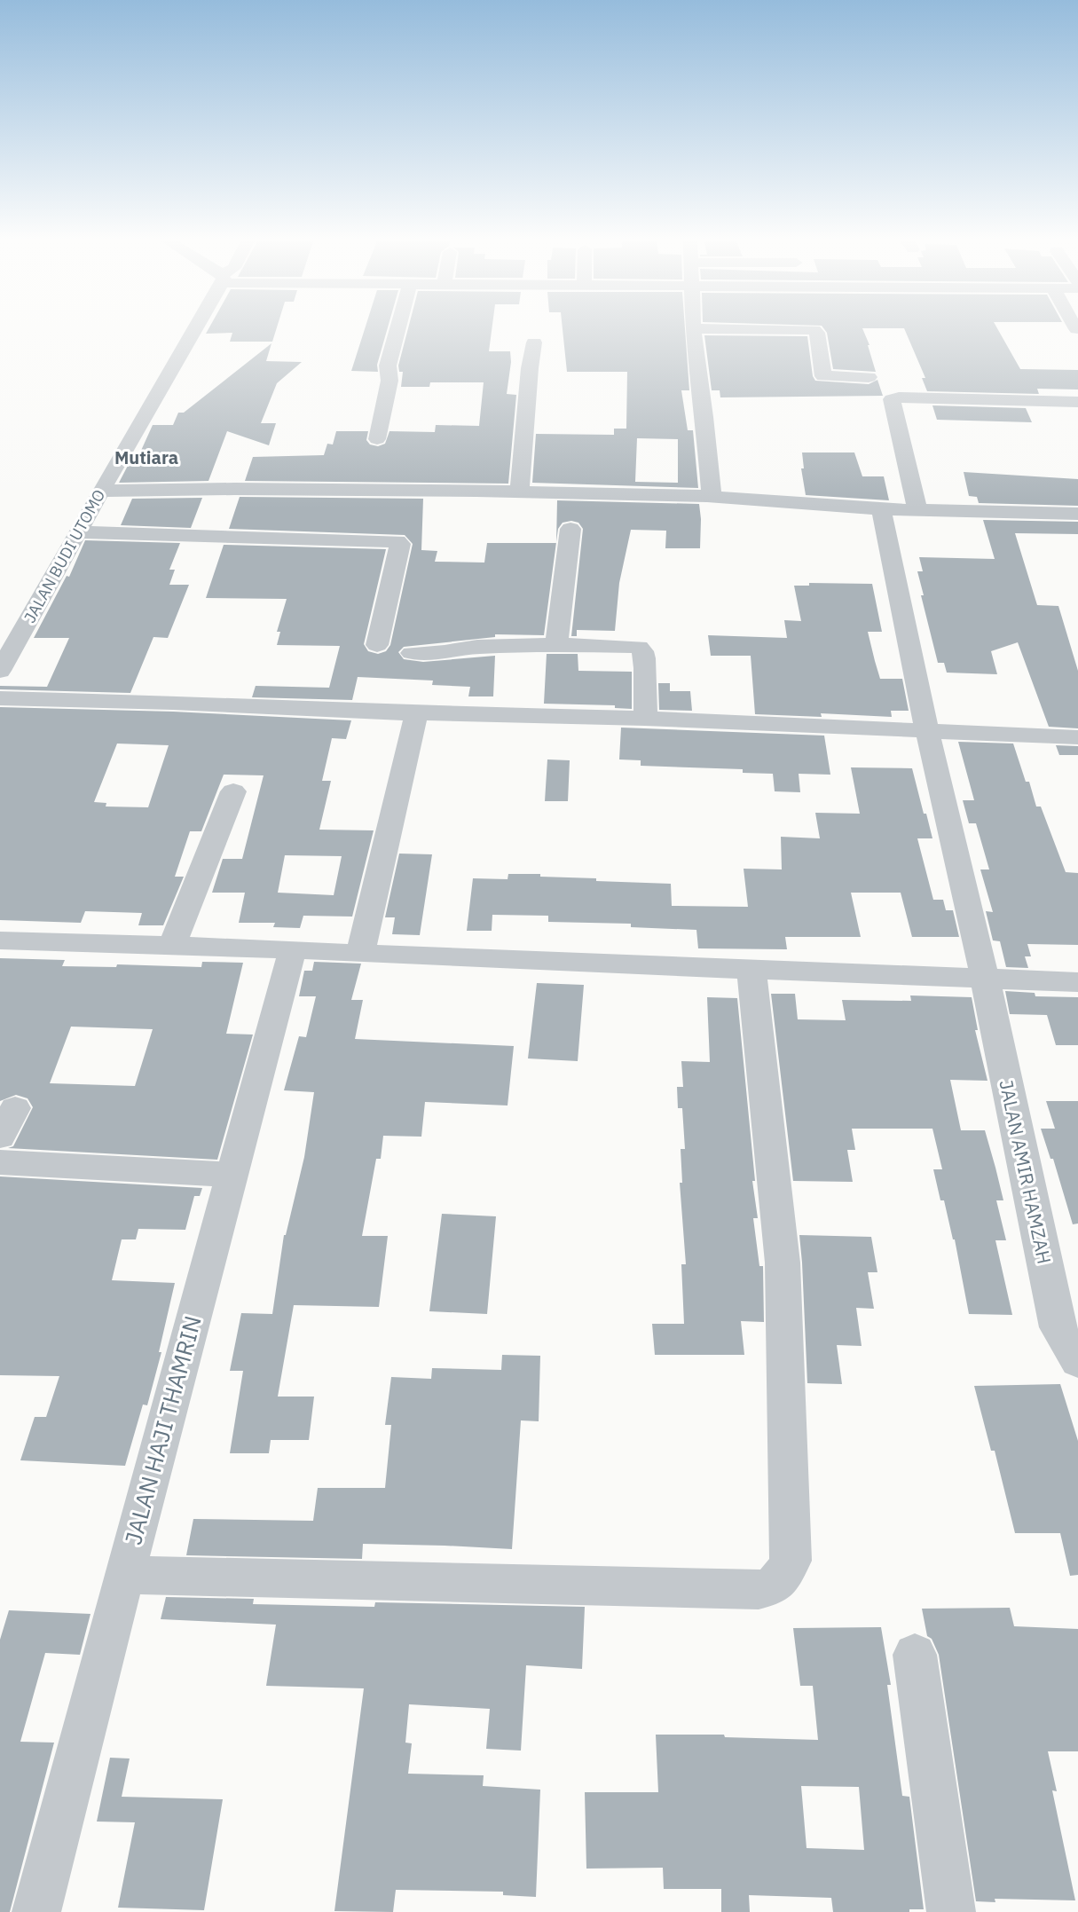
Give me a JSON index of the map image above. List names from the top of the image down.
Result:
{
  "streets": {
    "street": ["JALAN BUDI UTOMO", "JALAN AMIR HAMZAH", "JALAN HAJI THAMRIN"]
  },
  "districts": ["Mutiara"]
}
